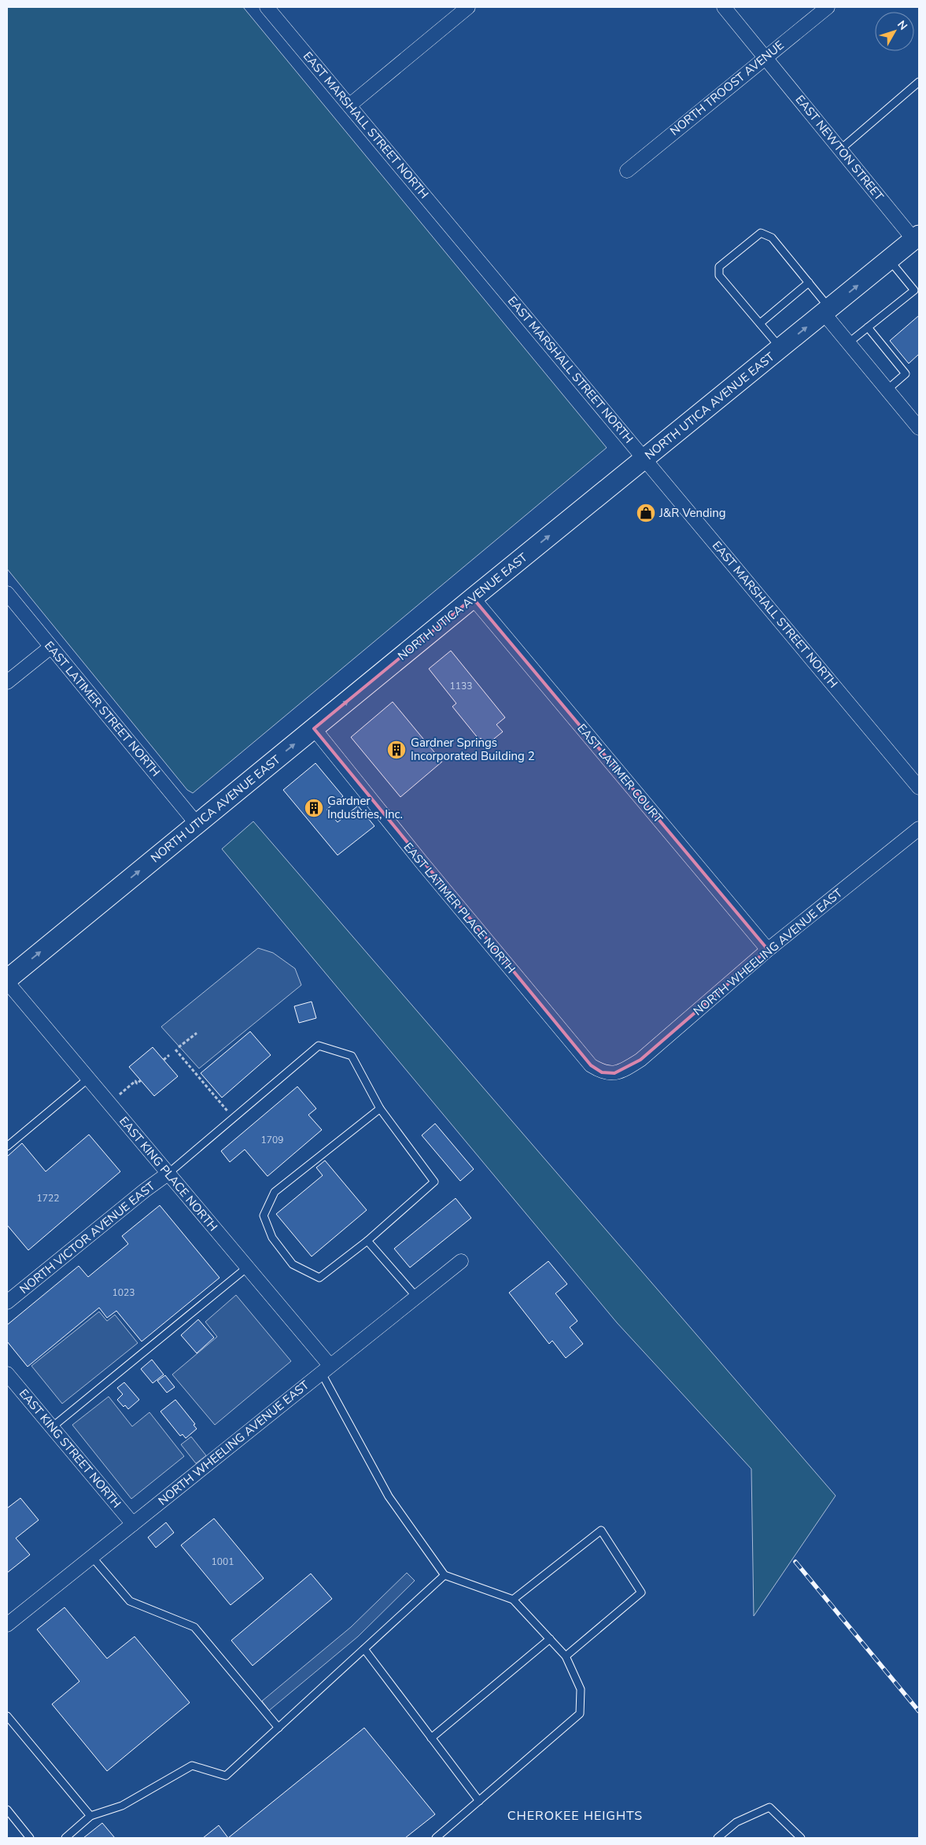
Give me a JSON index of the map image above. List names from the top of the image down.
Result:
{
  "streets": {
    "main road": ["NORTH UTICA AVENUE EAST"],
    "street": [
      "NORTH TROOST AVENUE",
      "EAST MARSHALL STREET NORTH",
      "EAST NEWTON STREET",
      "EAST LATIMER STREET NORTH",
      "EAST LATIMER COURT",
      "EAST LATIMER PLACE NORTH",
      "NORTH WHEELING AVENUE EAST",
      "EAST KING PLACE NORTH",
      "NORTH VICTOR AVENUE EAST",
      "EAST KING STREET NORTH"
    ]
  },
  "crossings": [
    ["NORTH TROOST AVENUE", "EAST NEWTON STREET"],
    ["EAST MARSHALL STREET NORTH", "NORTH UTICA AVENUE EAST"],
    ["EAST NEWTON STREET", "NORTH UTICA AVENUE EAST"],
    ["NORTH UTICA AVENUE EAST", "EAST LATIMER STREET NORTH"],
    ["NORTH UTICA AVENUE EAST", "EAST LATIMER COURT"],
    ["NORTH UTICA AVENUE EAST", "EAST LATIMER PLACE NORTH"],
    ["NORTH UTICA AVENUE EAST", "EAST KING PLACE NORTH"],
    ["EAST LATIMER COURT", "NORTH WHEELING AVENUE EAST"],
    ["EAST LATIMER PLACE NORTH", "NORTH WHEELING AVENUE EAST"],
    ["NORTH WHEELING AVENUE EAST", "EAST KING PLACE NORTH"],
    ["NORTH WHEELING AVENUE EAST", "EAST KING STREET NORTH"],
    ["EAST KING PLACE NORTH", "NORTH VICTOR AVENUE EAST"]
  ],
  "one_way": ["NORTH UTICA AVENUE EAST"],
  "districts": ["CHEROKEE HEIGHTS"],
  "places": {
    "shop": ["J&R Vending"],
    "building": ["Gardner Springs Incorporated Building 2", "Gardner Industries, Inc."]
  },
  "house_numbers": [
    "1133",
    "1709",
    "1722",
    "1023",
    "1001"
  ],
  "north": "top right"
}
